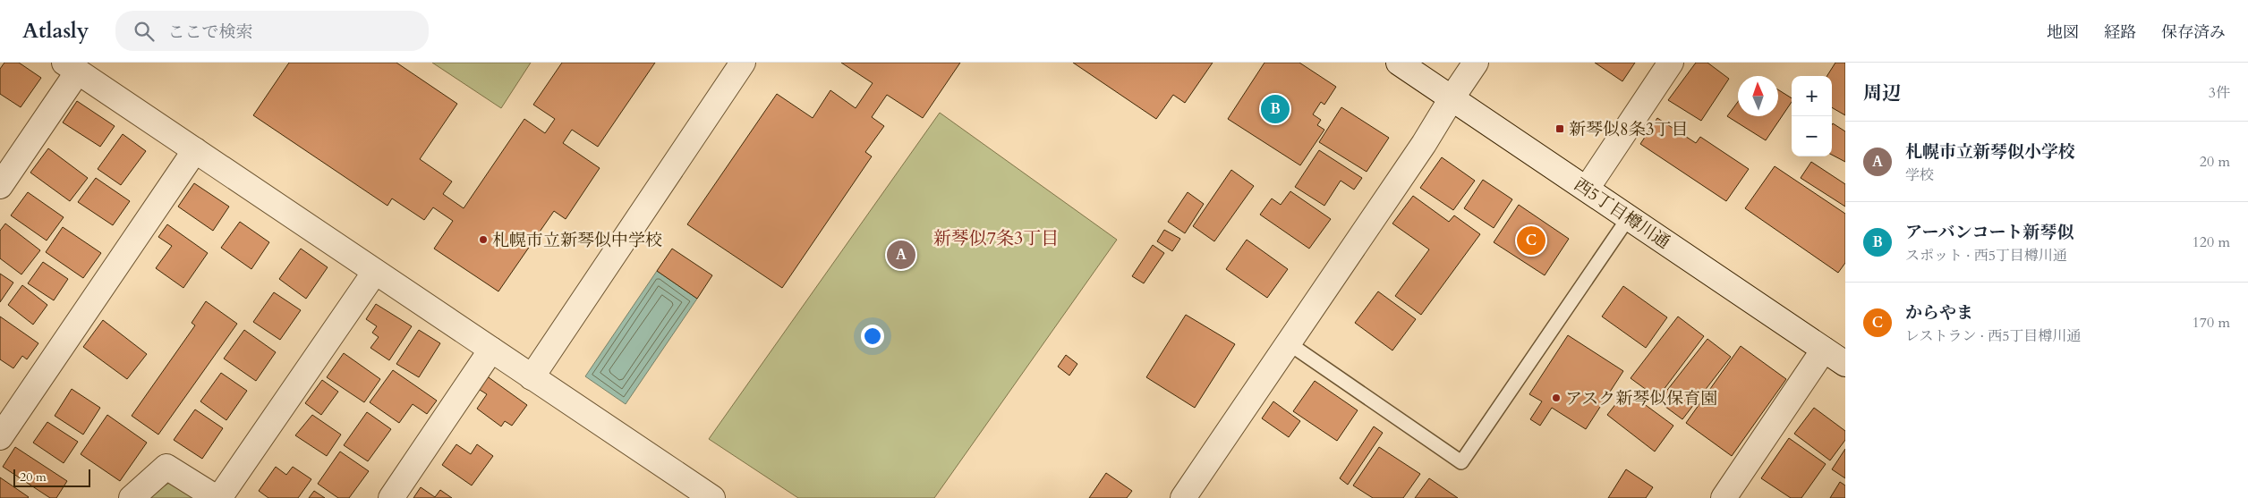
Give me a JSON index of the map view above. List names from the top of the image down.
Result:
{
  "streets": {
    "street": ["西5丁目樽川通"]
  },
  "districts": ["新琴似7条3丁目"],
  "places": {
    "transit": ["新琴似8条3丁目"],
    "other": ["札幌市立新琴似中学校", "アスク新琴似保育園"]
  },
  "scale_bar": "20 m",
  "north": "top",
  "page": {
    "header": "Atlasly",
    "search": "ここで検索",
    "nav": ["地図", "経路", "保存済み"],
    "heading": ["周辺", "3件"],
    "map_buttons": ["+", "−"],
    "pins": ["B", "C", "A"],
    "list": [
      {
        "mark": "A",
        "name": "札幌市立新琴似小学校",
        "note": "学校",
        "value": "20 m"
      },
      {
        "mark": "B",
        "name": "アーバンコート新琴似",
        "note": "スポット · 西5丁目樽川通",
        "value": "120 m"
      },
      {
        "mark": "C",
        "name": "からやま",
        "note": "レストラン · 西5丁目樽川通",
        "value": "170 m"
      }
    ],
    "scale": "20 m"
  }
}
